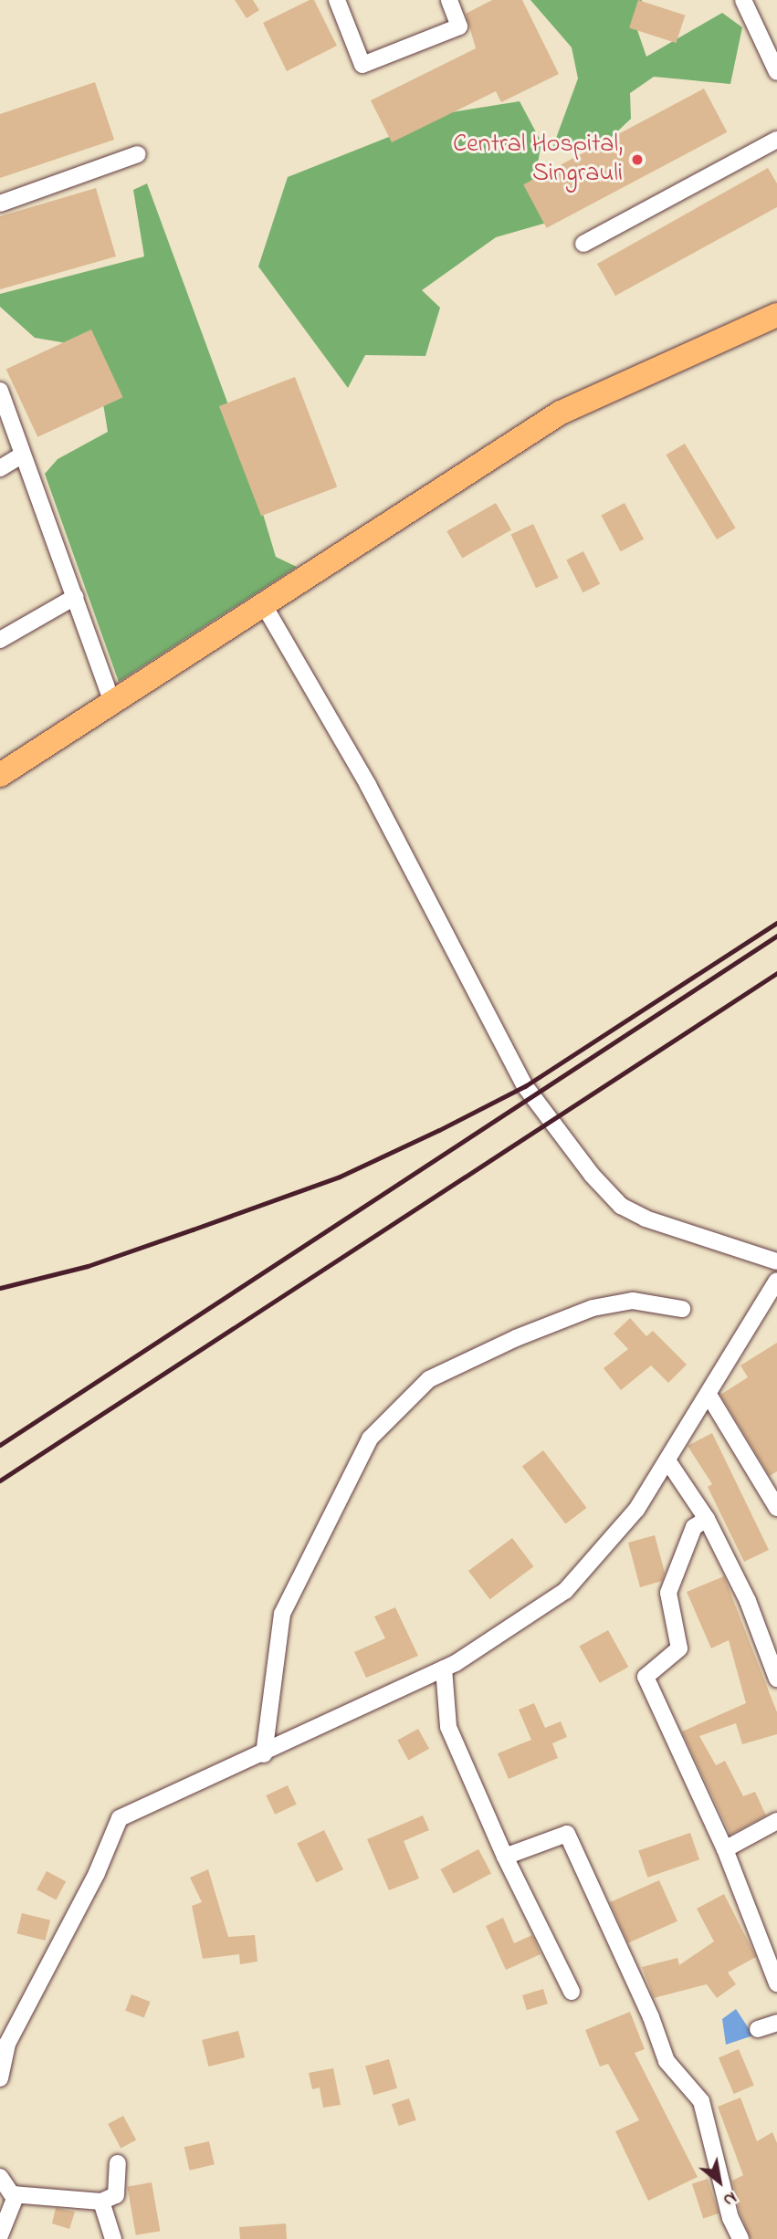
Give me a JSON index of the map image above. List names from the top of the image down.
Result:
{
  "places": ["Central Hospital, Singrauli"],
  "north": "bottom right"
}
